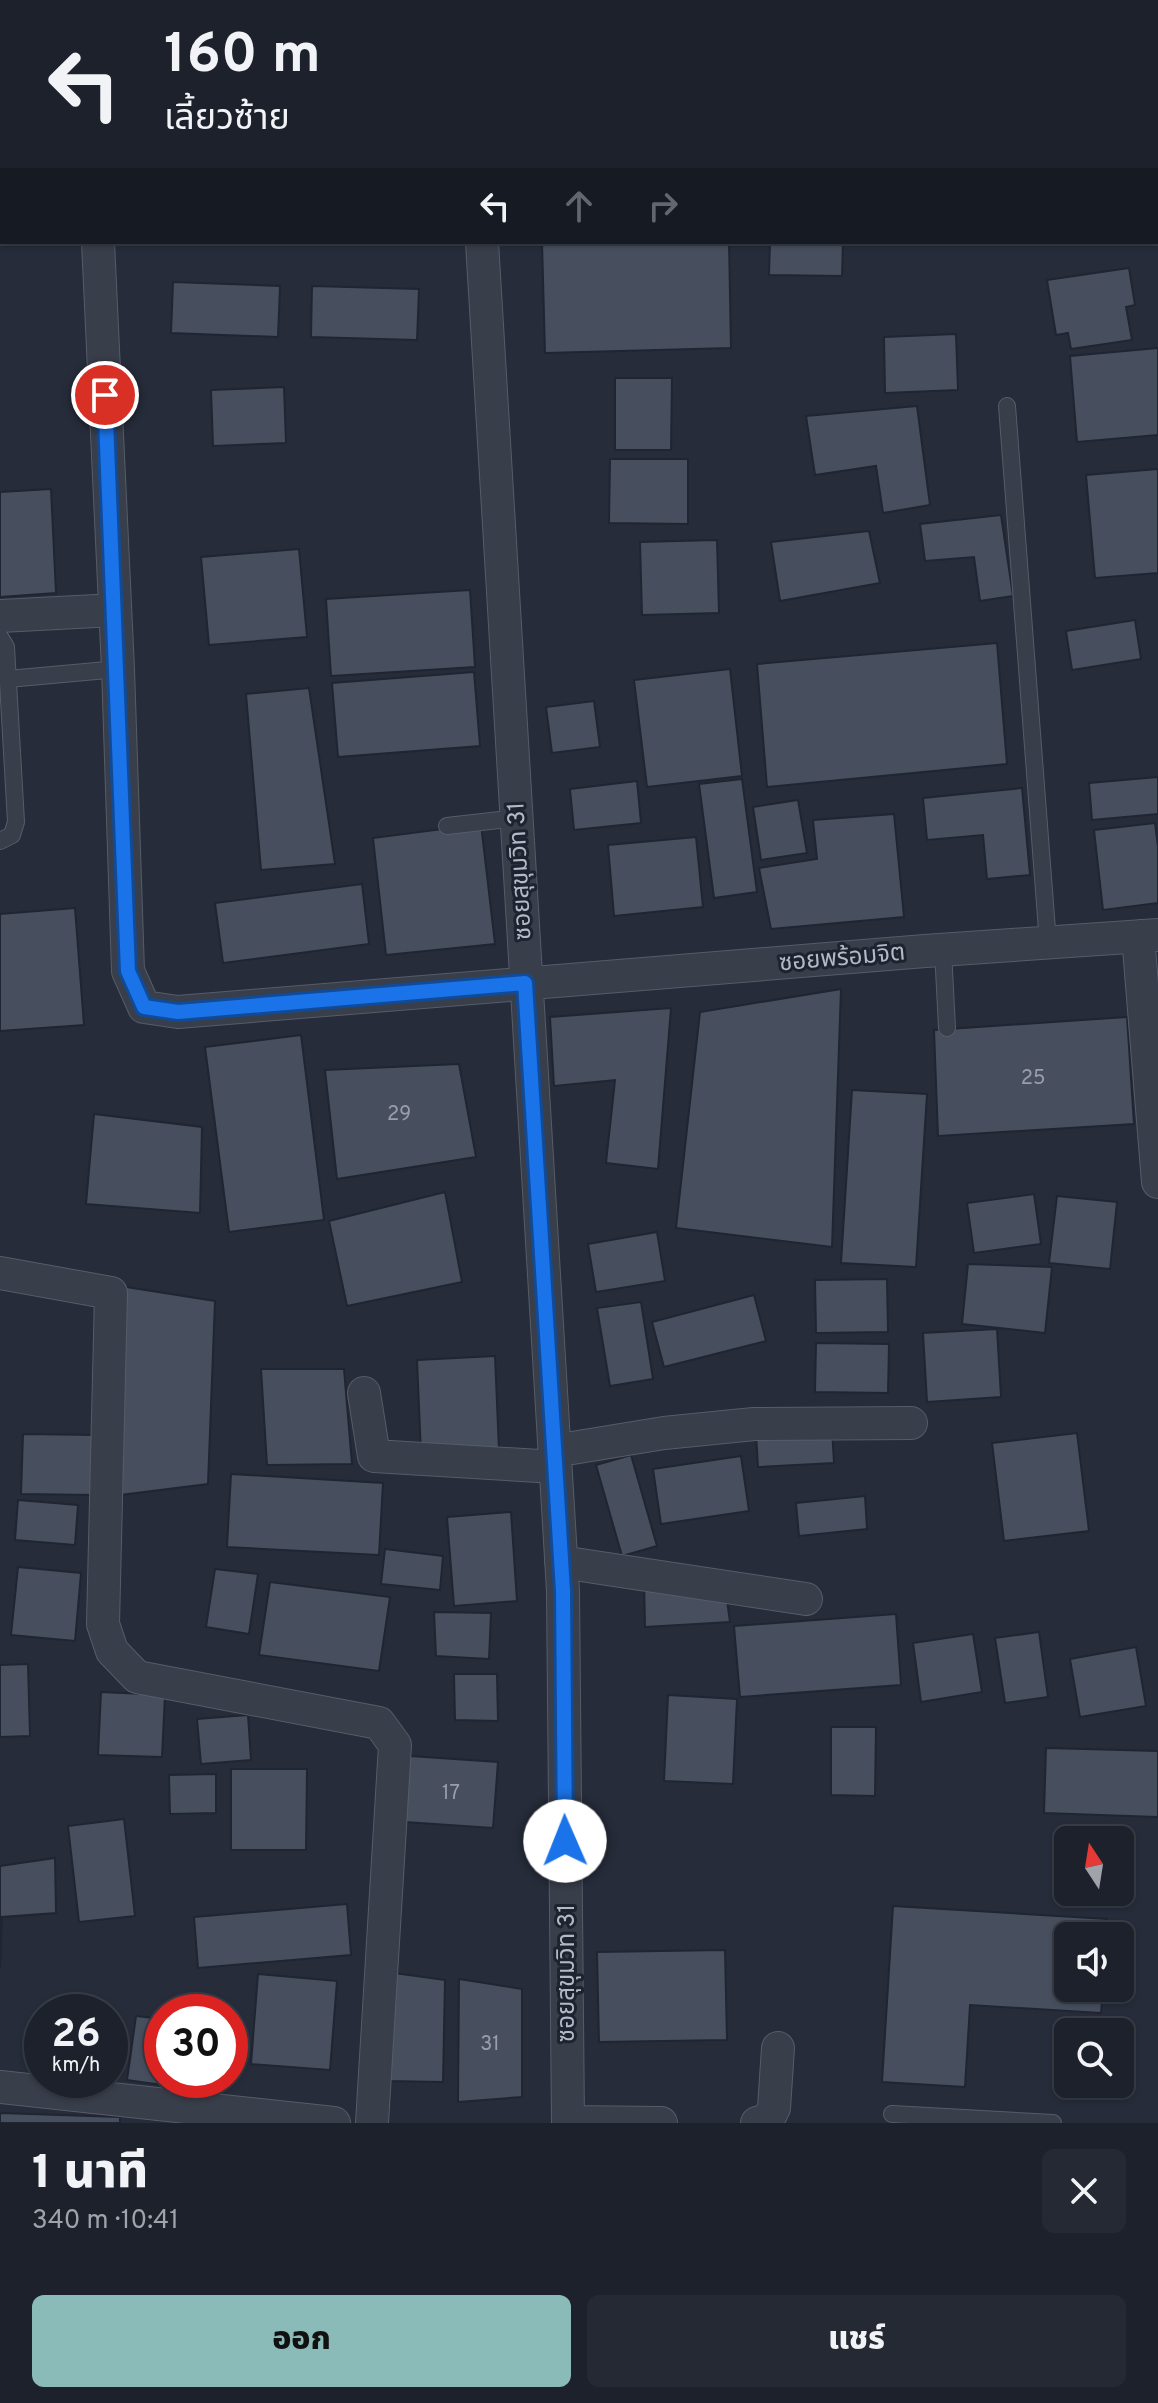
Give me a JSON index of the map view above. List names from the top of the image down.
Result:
{
  "streets": {
    "street": ["ซอยสุขุมวิท 31", "ซอยพร้อมจิต"]
  },
  "crossings": [
    ["ซอยสุขุมวิท 31", "ซอยพร้อมจิต"]
  ],
  "house_numbers": [
    "25",
    "29",
    "17",
    "31"
  ],
  "north": "top",
  "page": {
    "turn": ["160 m", "เลี้ยวซ้าย"],
    "speed": "26 km/h",
    "limit": "30",
    "heading": ["1 นาที", "340 m · 10:41"],
    "buttons": ["ออก", "แชร์"]
  }
}
